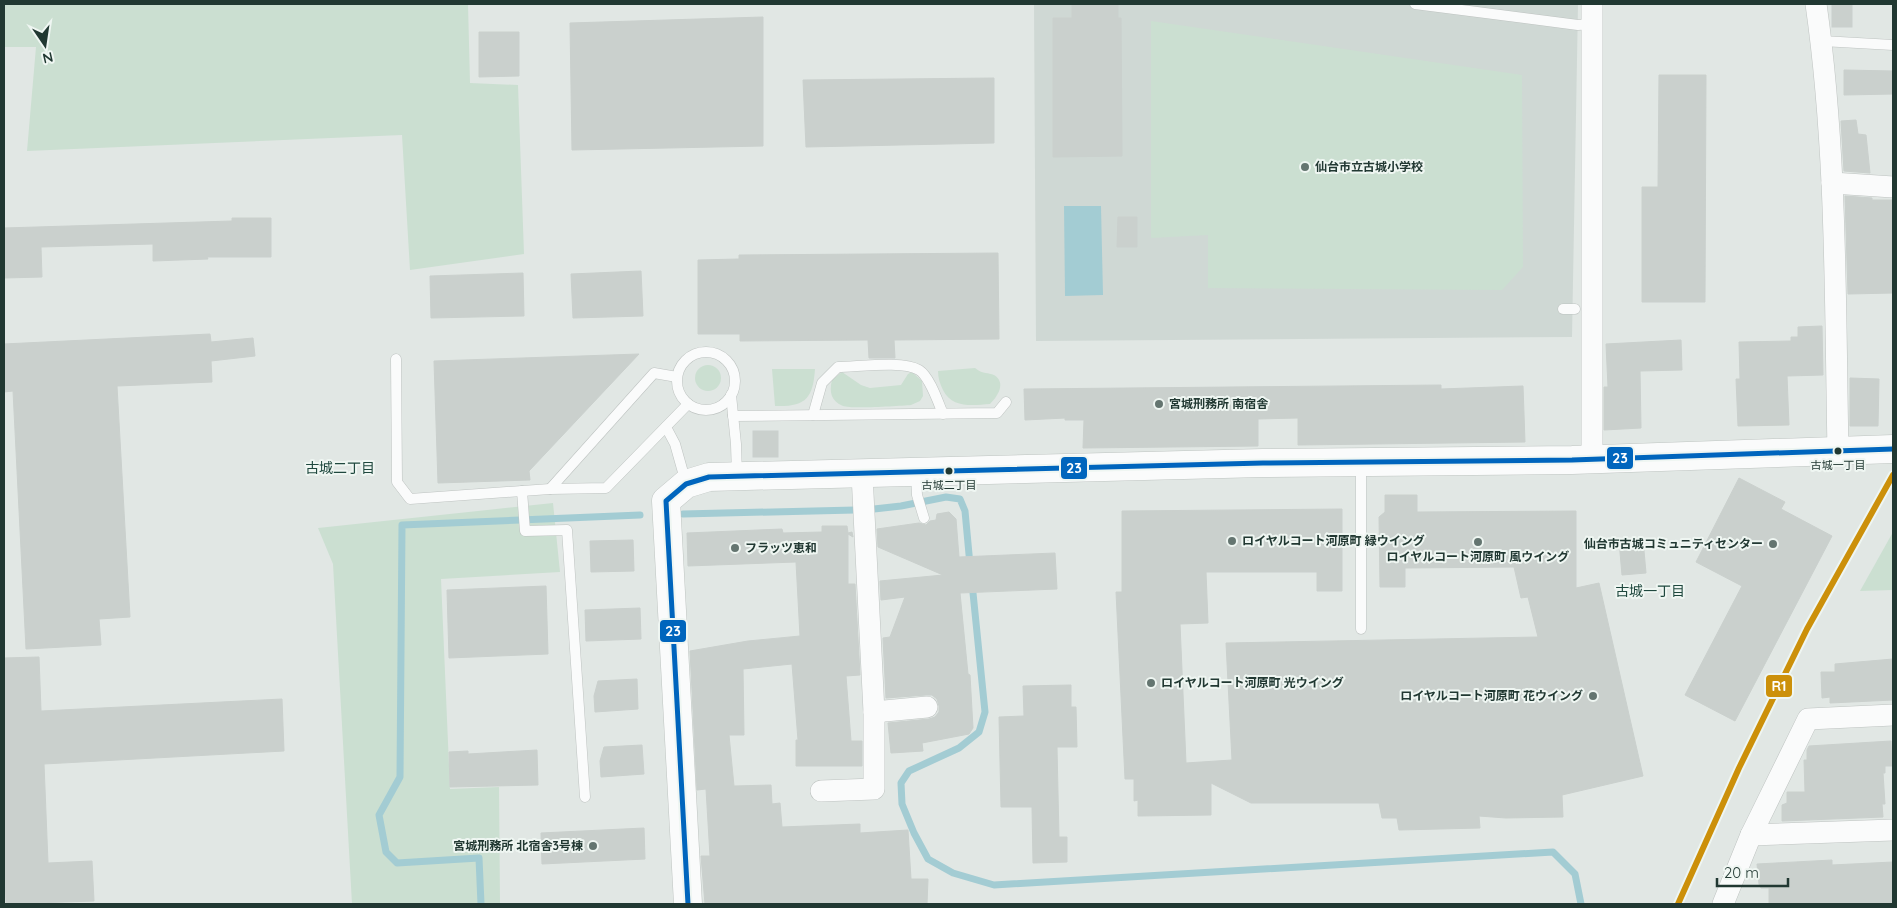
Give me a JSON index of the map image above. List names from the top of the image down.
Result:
{
  "districts": ["古城二丁目", "古城一丁目"],
  "places": [
    "仙台市立古城小学校",
    "宮城刑務所 南宿舎",
    "古城一丁目",
    "古城二丁目",
    "ロイヤルコート河原町 緑ウイング",
    "ロイヤルコート河原町 風ウイング",
    "仙台市古城コミュニティセンター",
    "フラッツ恵和",
    "ロイヤルコート河原町 光ウイング",
    "ロイヤルコート河原町 花ウイング",
    "宮城刑務所 北宿舎3号棟"
  ],
  "lines": ["transit line 23", "transit line R1"],
  "scale_bar": "20 m",
  "north": "bottom"
}
